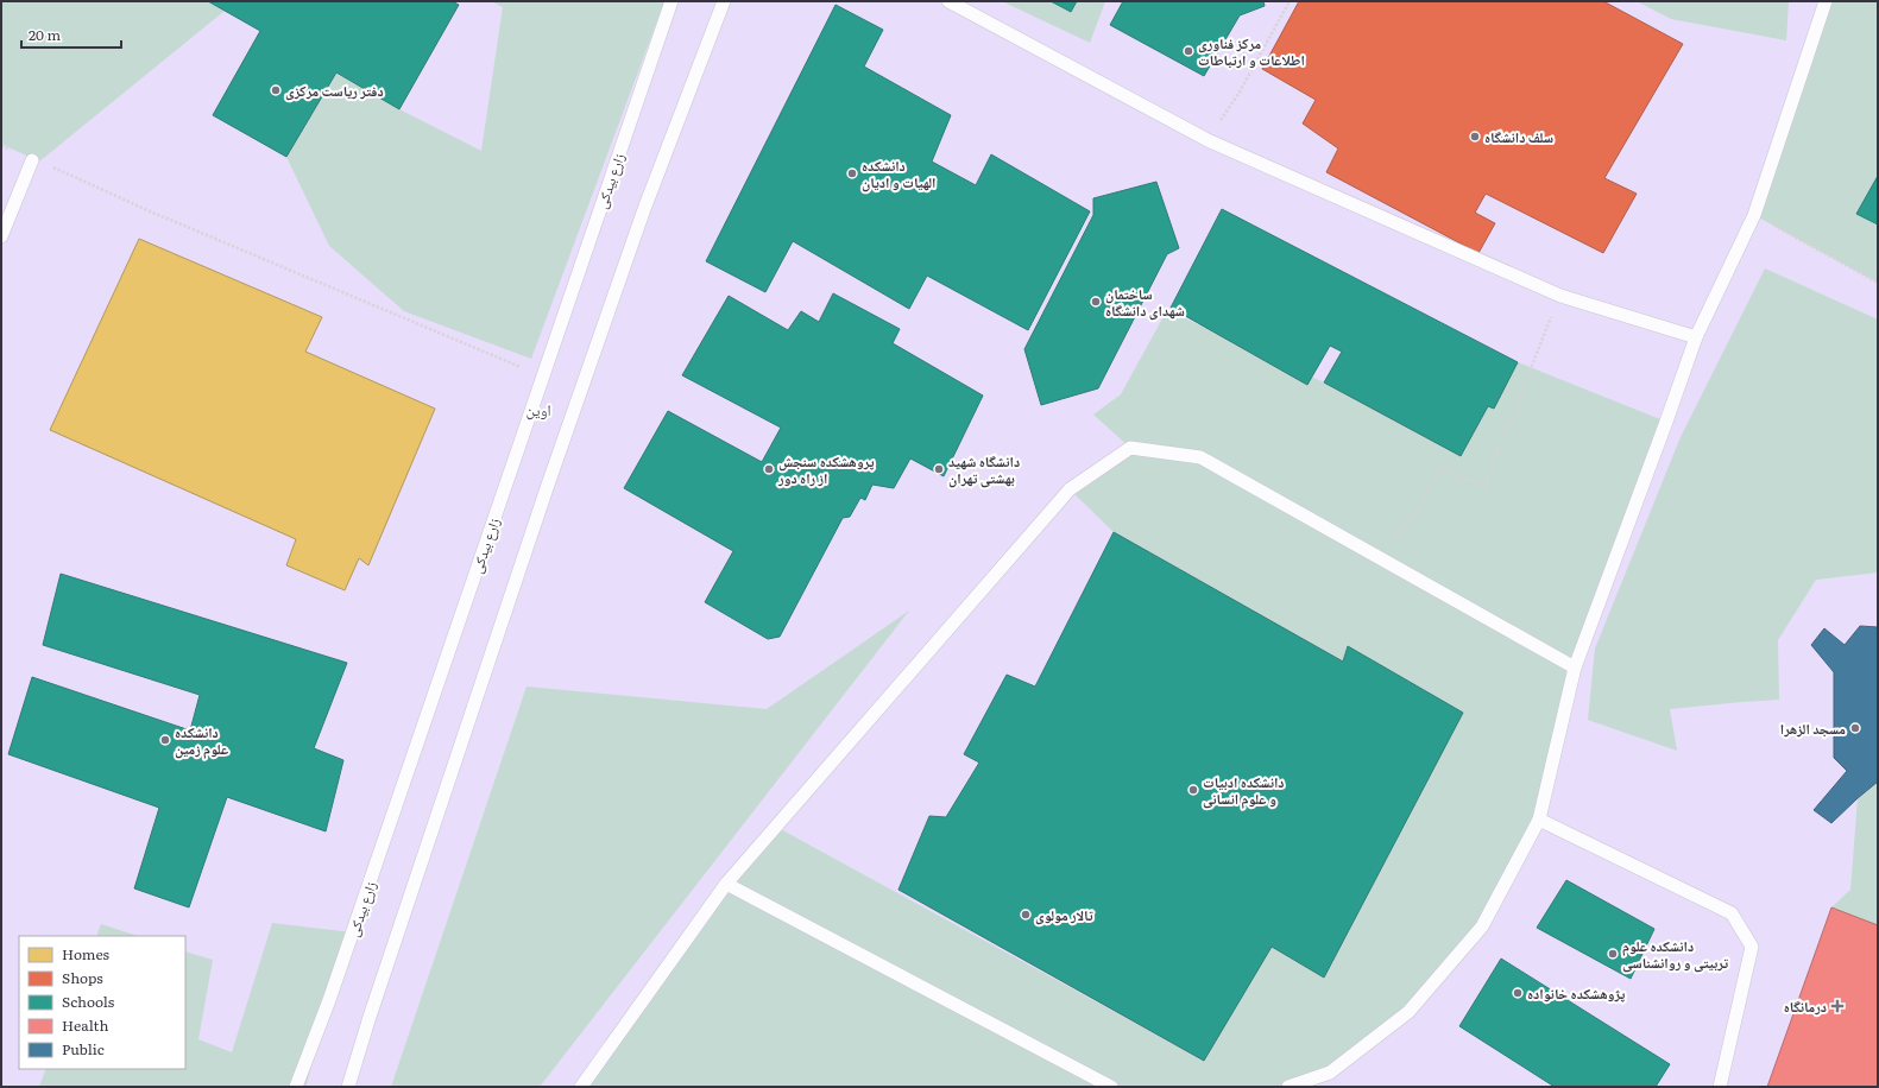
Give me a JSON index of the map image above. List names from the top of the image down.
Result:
{
  "streets": {
    "lane": ["زارع بیدکی"]
  },
  "districts": ["اوین"],
  "places": {
    "other": [
      "مرکز فناوری اطلاعات و ارتباطات",
      "دفتر ریاست مرکزی",
      "سلف دانشگاه",
      "دانشکده الهیات و ادیان",
      "ساختمان شهدای دانشگاه",
      "پروهشکده سنجش از راه دور",
      "دانشگاه شهید بهشتی تهران",
      "مسجد الزهرا",
      "دانشکده علوم زمین",
      "دانشکده ادبیات و علوم انسانی",
      "تالار مولوی",
      "دانشکده علوم تربیتی و روانشناسی",
      "پژوهشکده خانواده"
    ],
    "health": ["درمانگاه"]
  },
  "legend": [
    "Homes",
    "Shops",
    "Schools",
    "Health",
    "Public"
  ],
  "scale_bar": "20 m"
}
